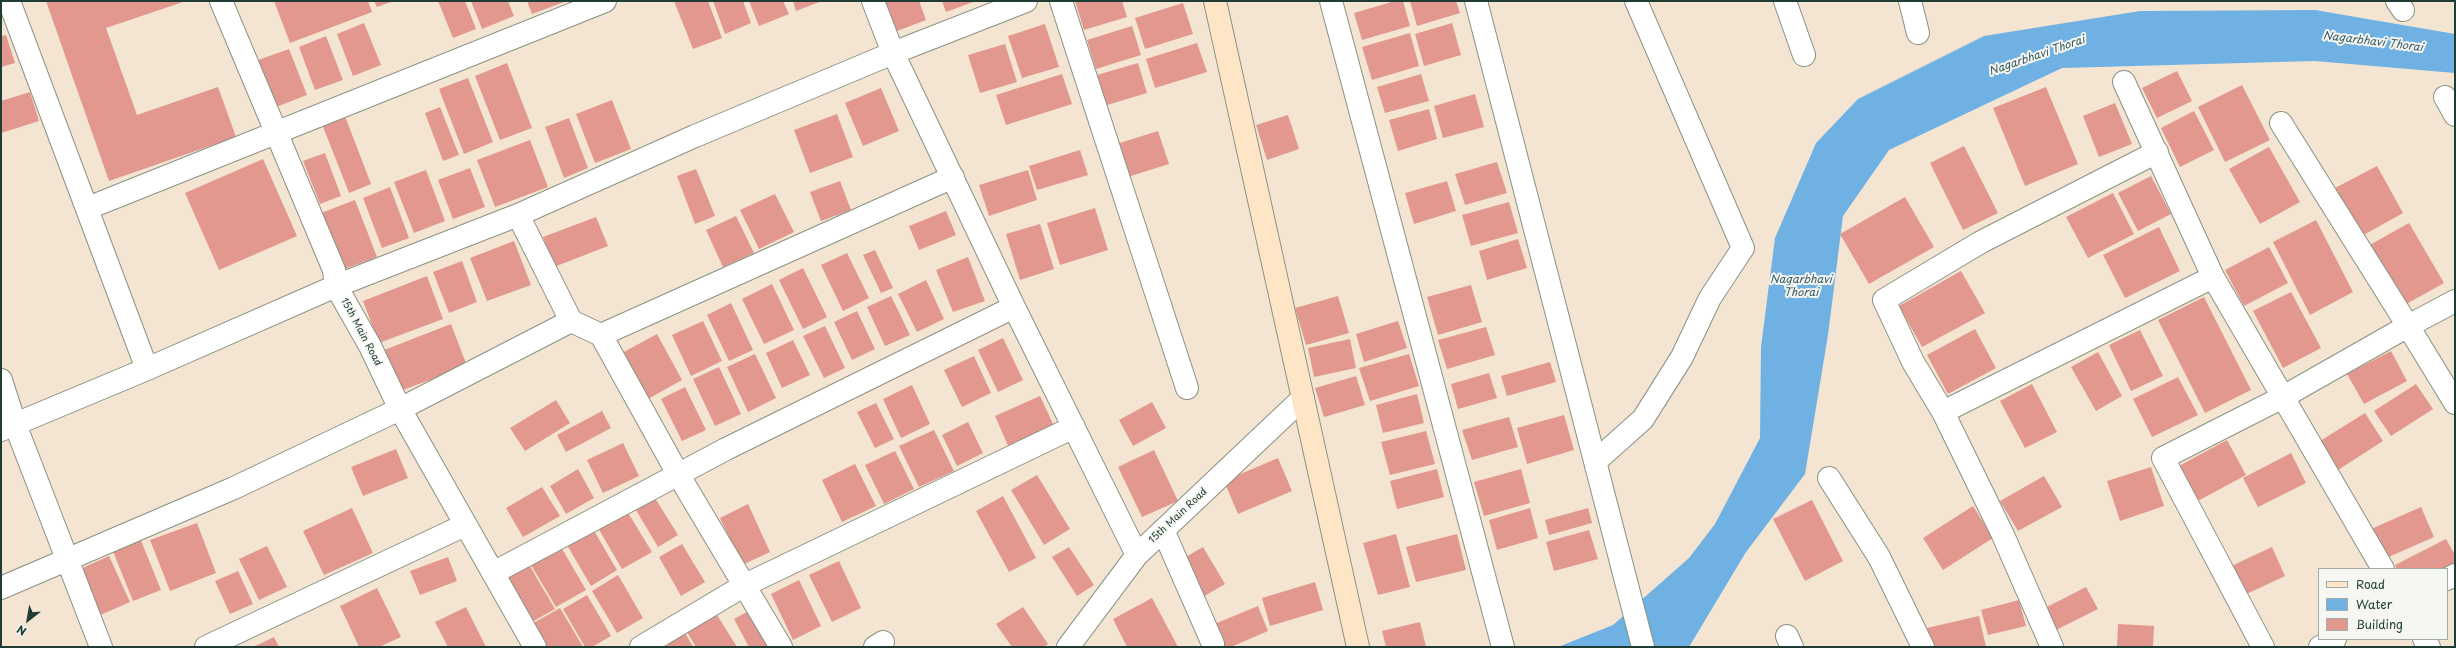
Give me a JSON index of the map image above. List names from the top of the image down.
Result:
{
  "streets": {
    "street": ["15th Main Road"]
  },
  "water": ["Nagarbhavi Thorai"],
  "legend": ["Road", "Water", "Building"],
  "north": "bottom left"
}
